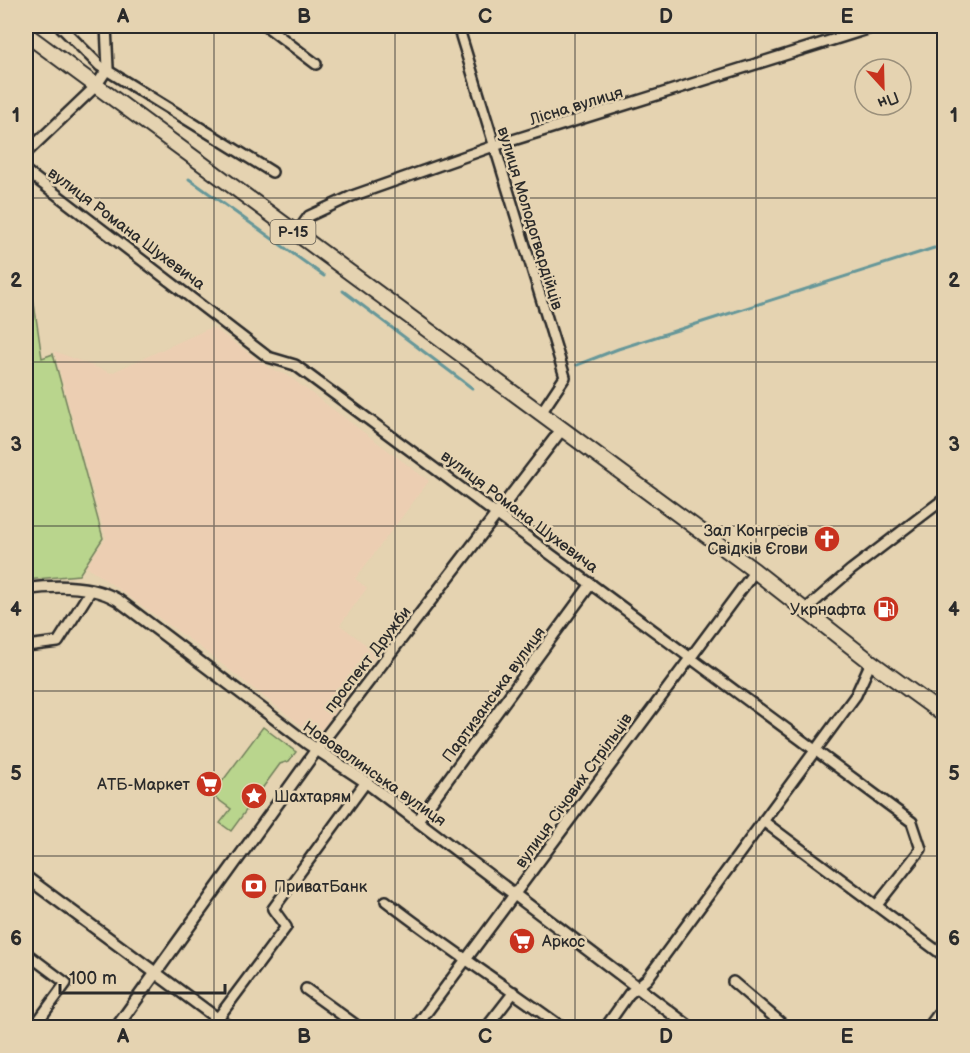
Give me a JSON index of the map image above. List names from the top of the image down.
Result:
{
  "streets": {
    "main road": ["Р-15"],
    "street": [
      "Лісна вулиця",
      "вулиця Молодогвардійців",
      "вулиця Романа Шухевича",
      "проспект Дружби",
      "Партизанська вулиця",
      "Нововолинська вулиця",
      "вулиця Січових Стрільців"
    ]
  },
  "crossings": [
    ["Лісна вулиця", "вулиця Молодогвардійців"],
    ["Лісна вулиця", "Р-15"],
    ["вулиця Молодогвардійців", "Р-15"],
    ["вулиця Романа Шухевича", "проспект Дружби"],
    ["вулиця Романа Шухевича", "Партизанська вулиця"],
    ["вулиця Романа Шухевича", "вулиця Січових Стрільців"],
    ["Р-15", "проспект Дружби"],
    ["Р-15", "вулиця Січових Стрільців"],
    ["проспект Дружби", "Нововолинська вулиця"],
    ["Партизанська вулиця", "Нововолинська вулиця"],
    ["Нововолинська вулиця", "вулиця Січових Стрільців"]
  ],
  "places": {
    "church": ["Зал Конгресів Свідків Єгови"],
    "fuel station": ["Укрнафта"],
    "supermarket": ["АТБ-Маркет", "Аркос"],
    "place": ["Шахтарям"],
    "bank": ["ПриватБанк"]
  },
  "scale_bar": "100 m",
  "north": "bottom",
  "grid": {
    "columns": [
      "A",
      "B",
      "C",
      "D",
      "E"
    ],
    "rows": [
      "1",
      "2",
      "3",
      "4",
      "5",
      "6"
    ]
  }
}
